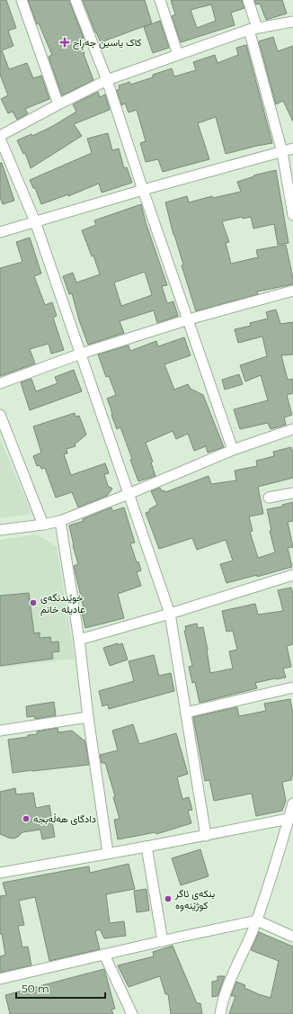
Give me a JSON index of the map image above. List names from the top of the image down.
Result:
{
  "places": {
    "health": ["کاک یاسین جەڕاح"],
    "other": ["خوێندنگەی عادیلە خانم", "دادگای هەڵەبجە", "بنکەی ئاگر کوژێنەوە"]
  },
  "scale_bar": "50 m"
}
